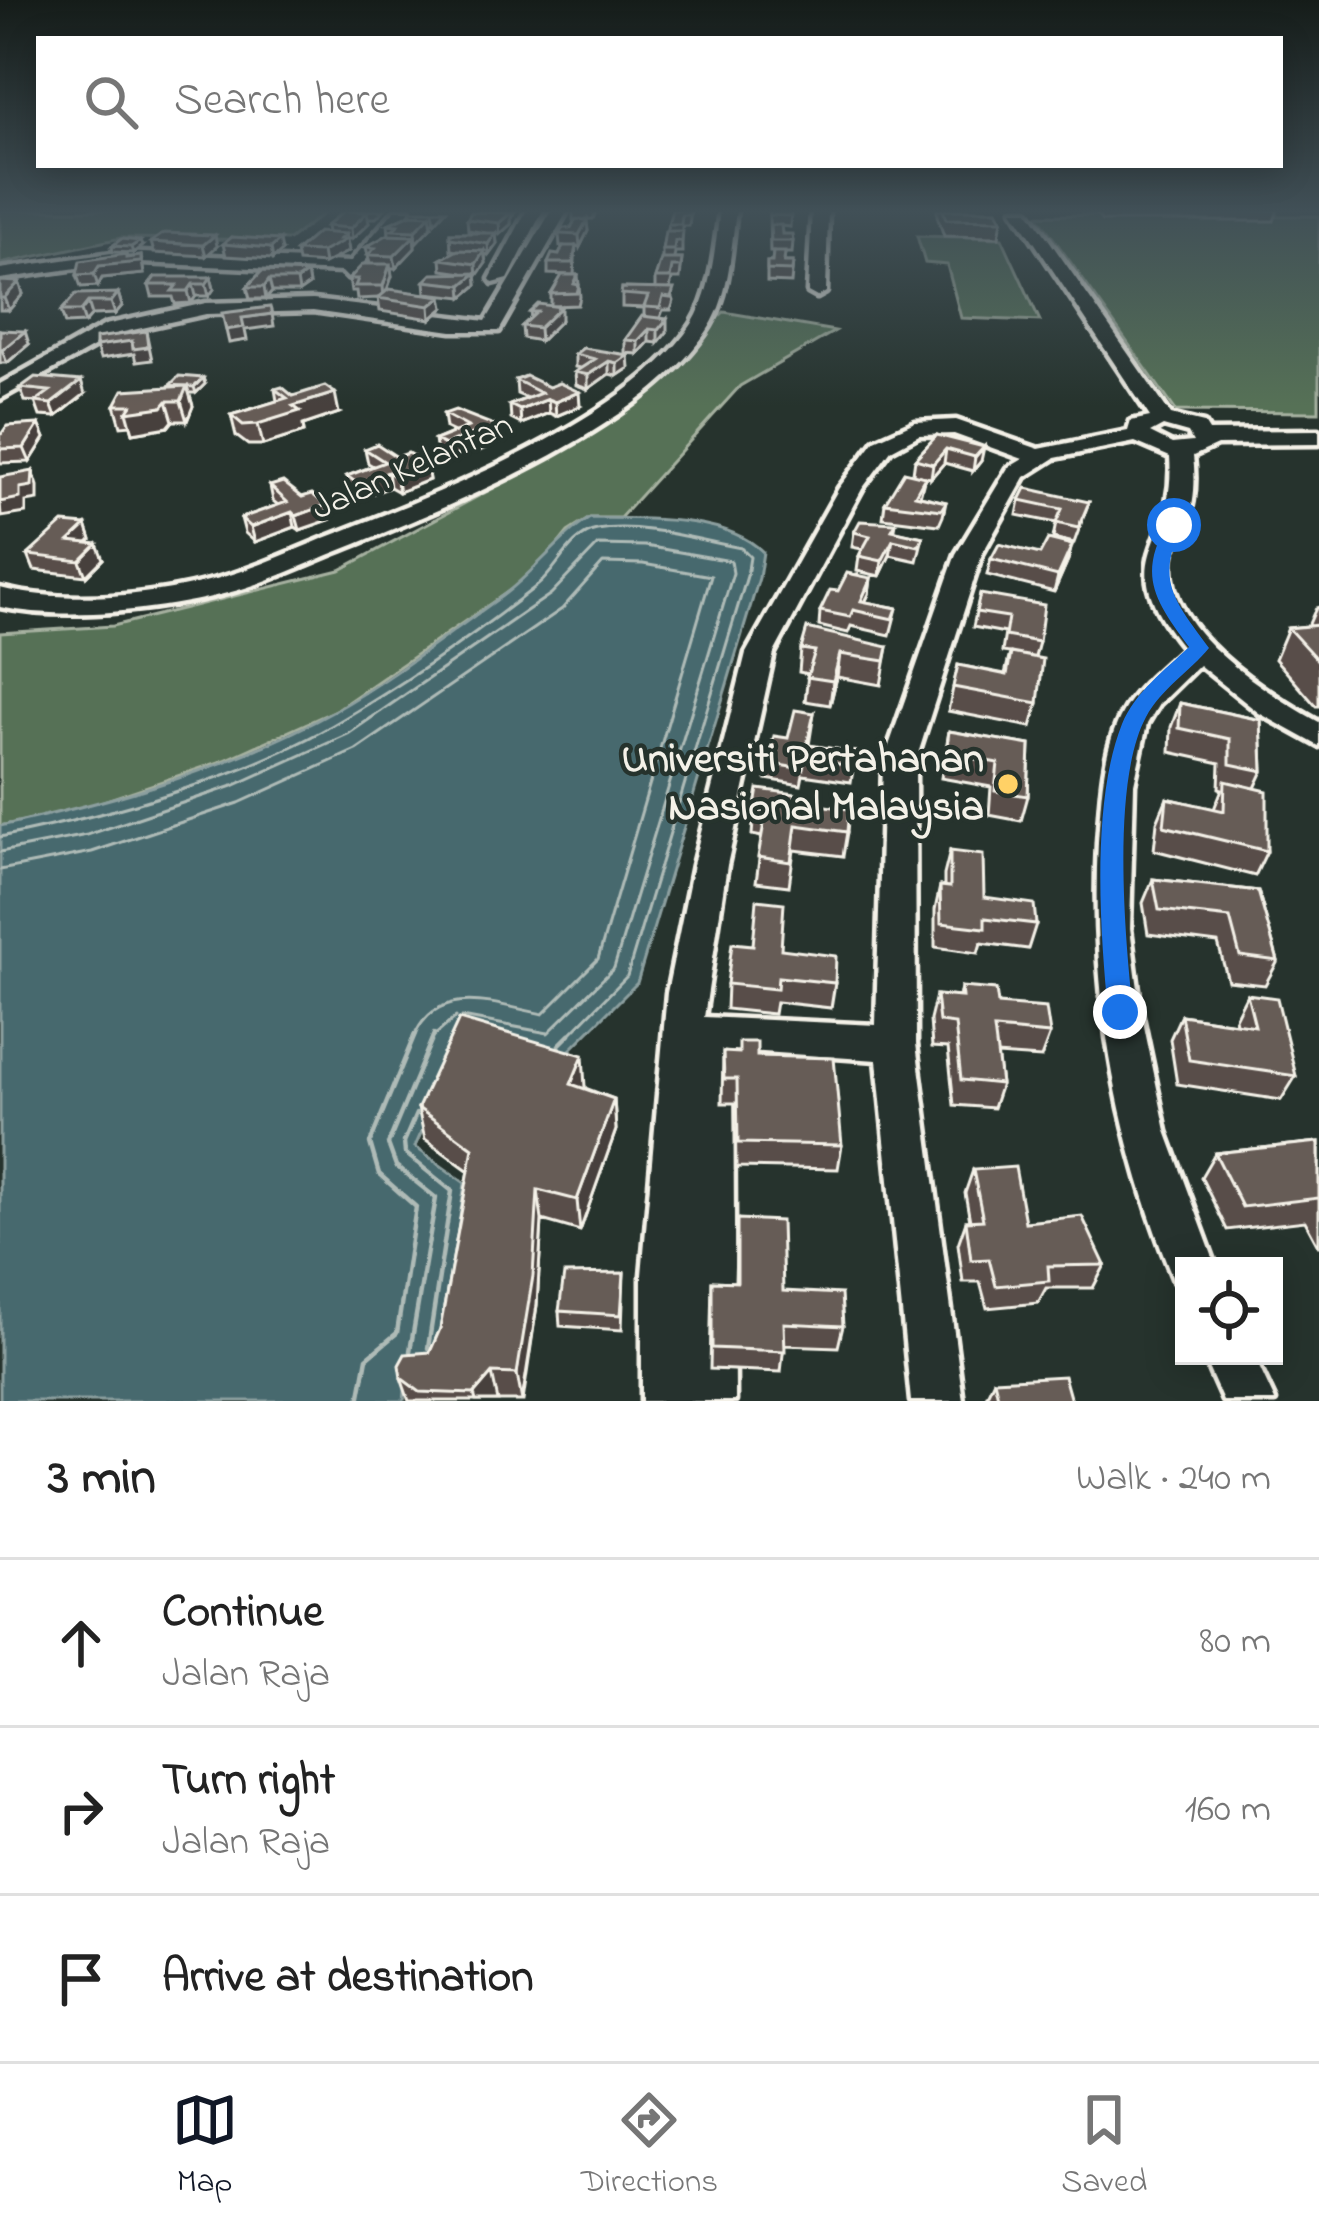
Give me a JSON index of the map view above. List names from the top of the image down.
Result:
{
  "streets": {
    "street": ["Jalan Kelantan"]
  },
  "places": ["Universiti Pertahanan Nasional Malaysia"],
  "page": {
    "search": "Search here",
    "heading": ["3 min", "Walk · 240 m"],
    "list": [
      ["Continue", "Jalan Raja", "80 m"],
      ["Turn right", "Jalan Raja", "160 m"],
      "Arrive at destination"
    ],
    "nav": ["Map", "Directions", "Saved"]
  }
}
